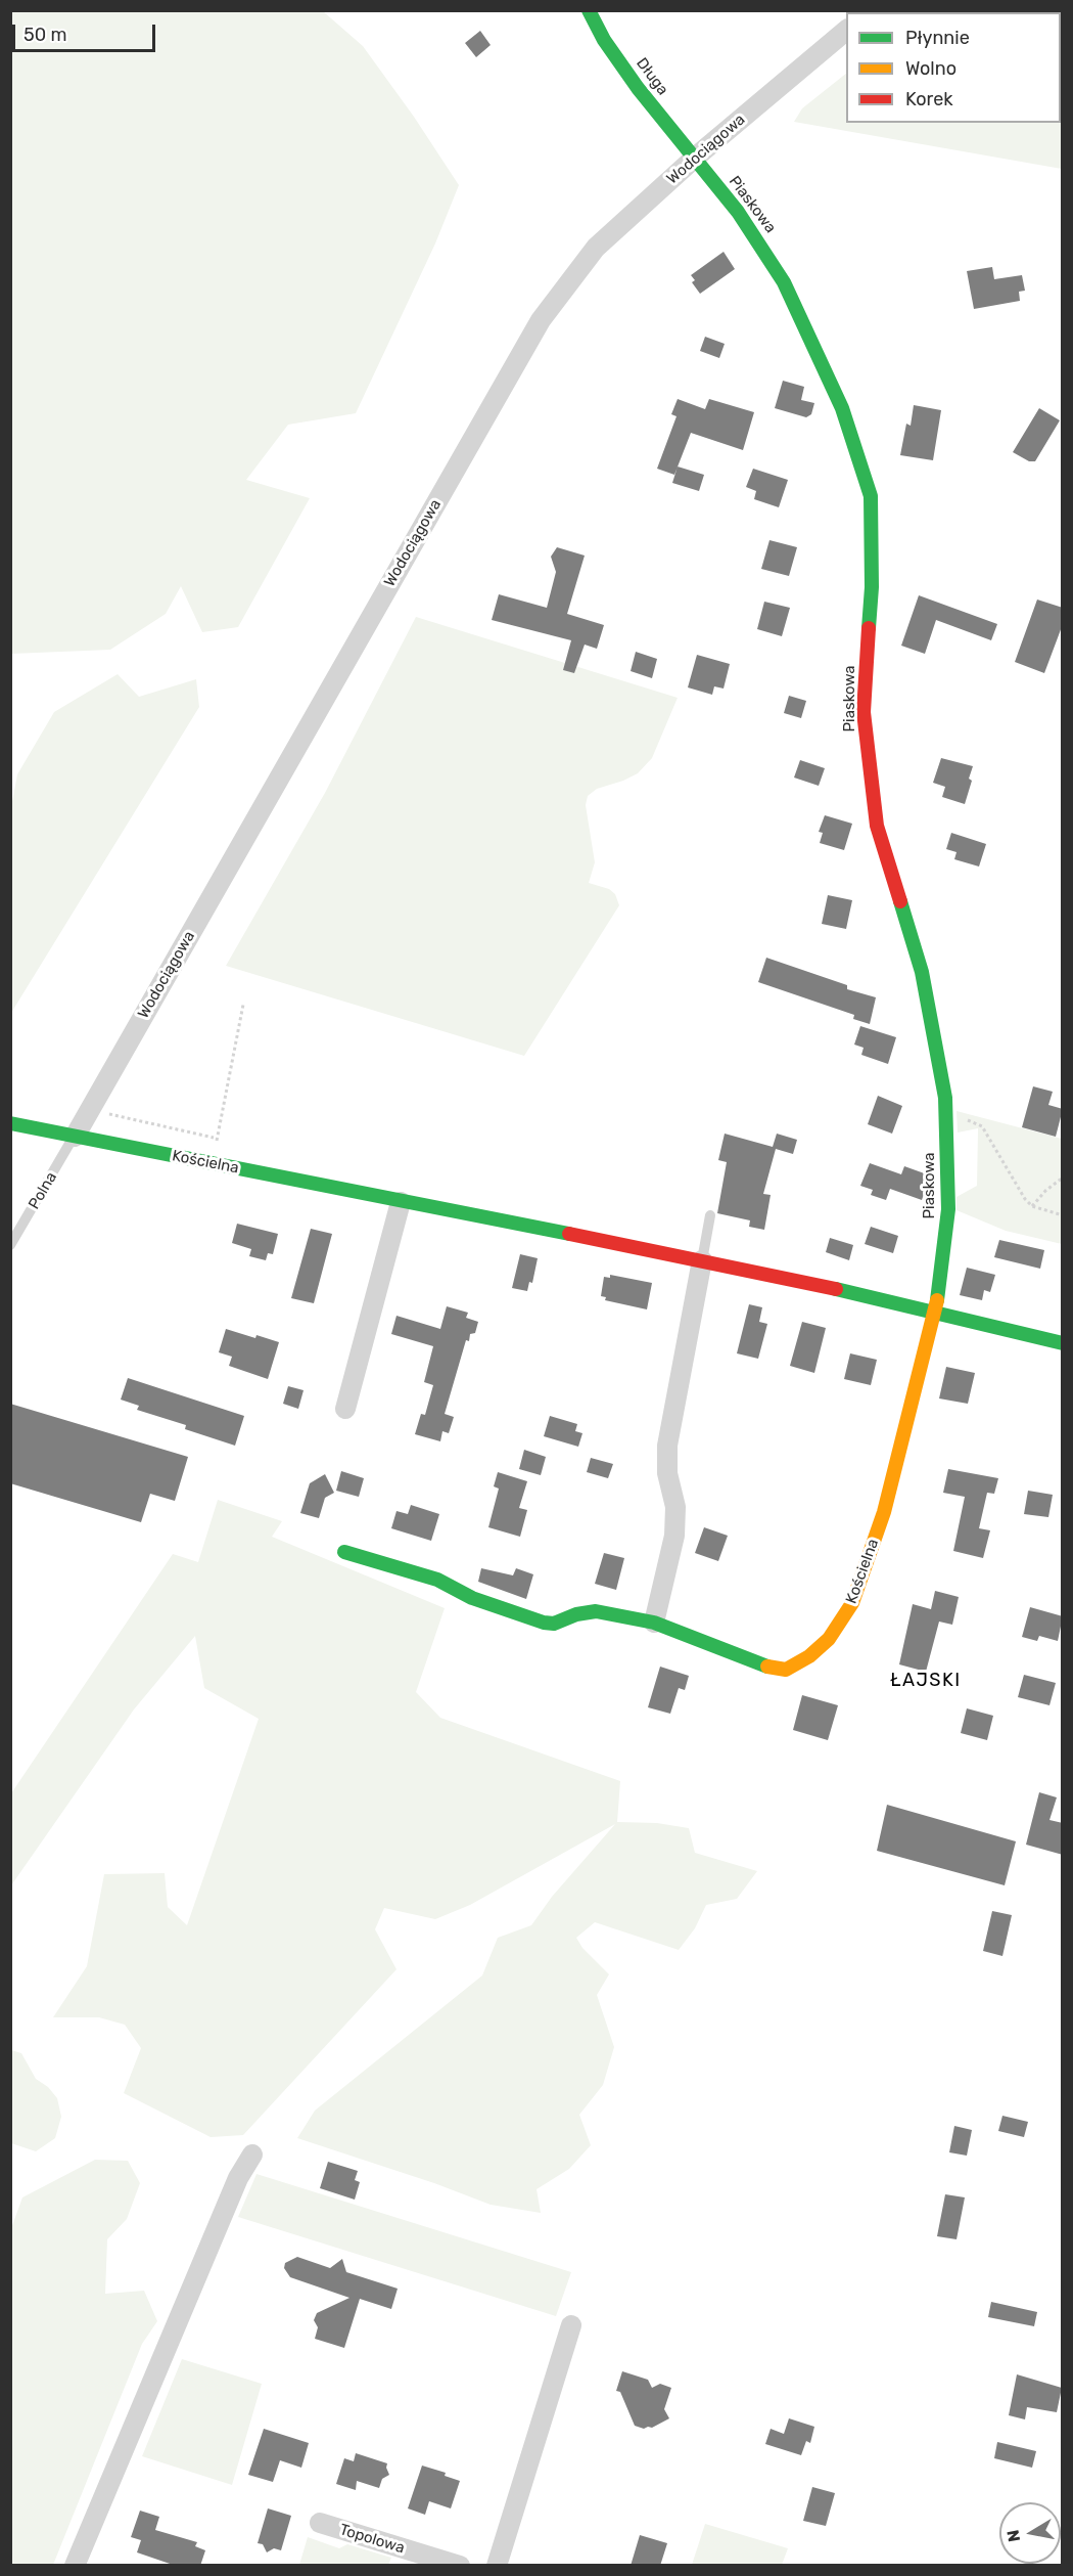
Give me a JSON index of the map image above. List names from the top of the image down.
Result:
{
  "streets": {
    "street": [
      "Długa",
      "Wodociągowa",
      "Piaskowa",
      "Kościelna",
      "Topolowa"
    ],
    "lane": ["Polna"]
  },
  "crossings": [
    ["Długa", "Wodociągowa"],
    ["Długa", "Piaskowa"],
    ["Wodociągowa", "Piaskowa"],
    ["Wodociągowa", "Kościelna"],
    ["Wodociągowa", "Polna"],
    ["Piaskowa", "Kościelna"],
    ["Kościelna", "Polna"]
  ],
  "districts": ["ŁAJSKI"],
  "legend": ["Płynnie", "Wolno", "Korek"],
  "scale_bar": "50 m",
  "north": "left"
}
